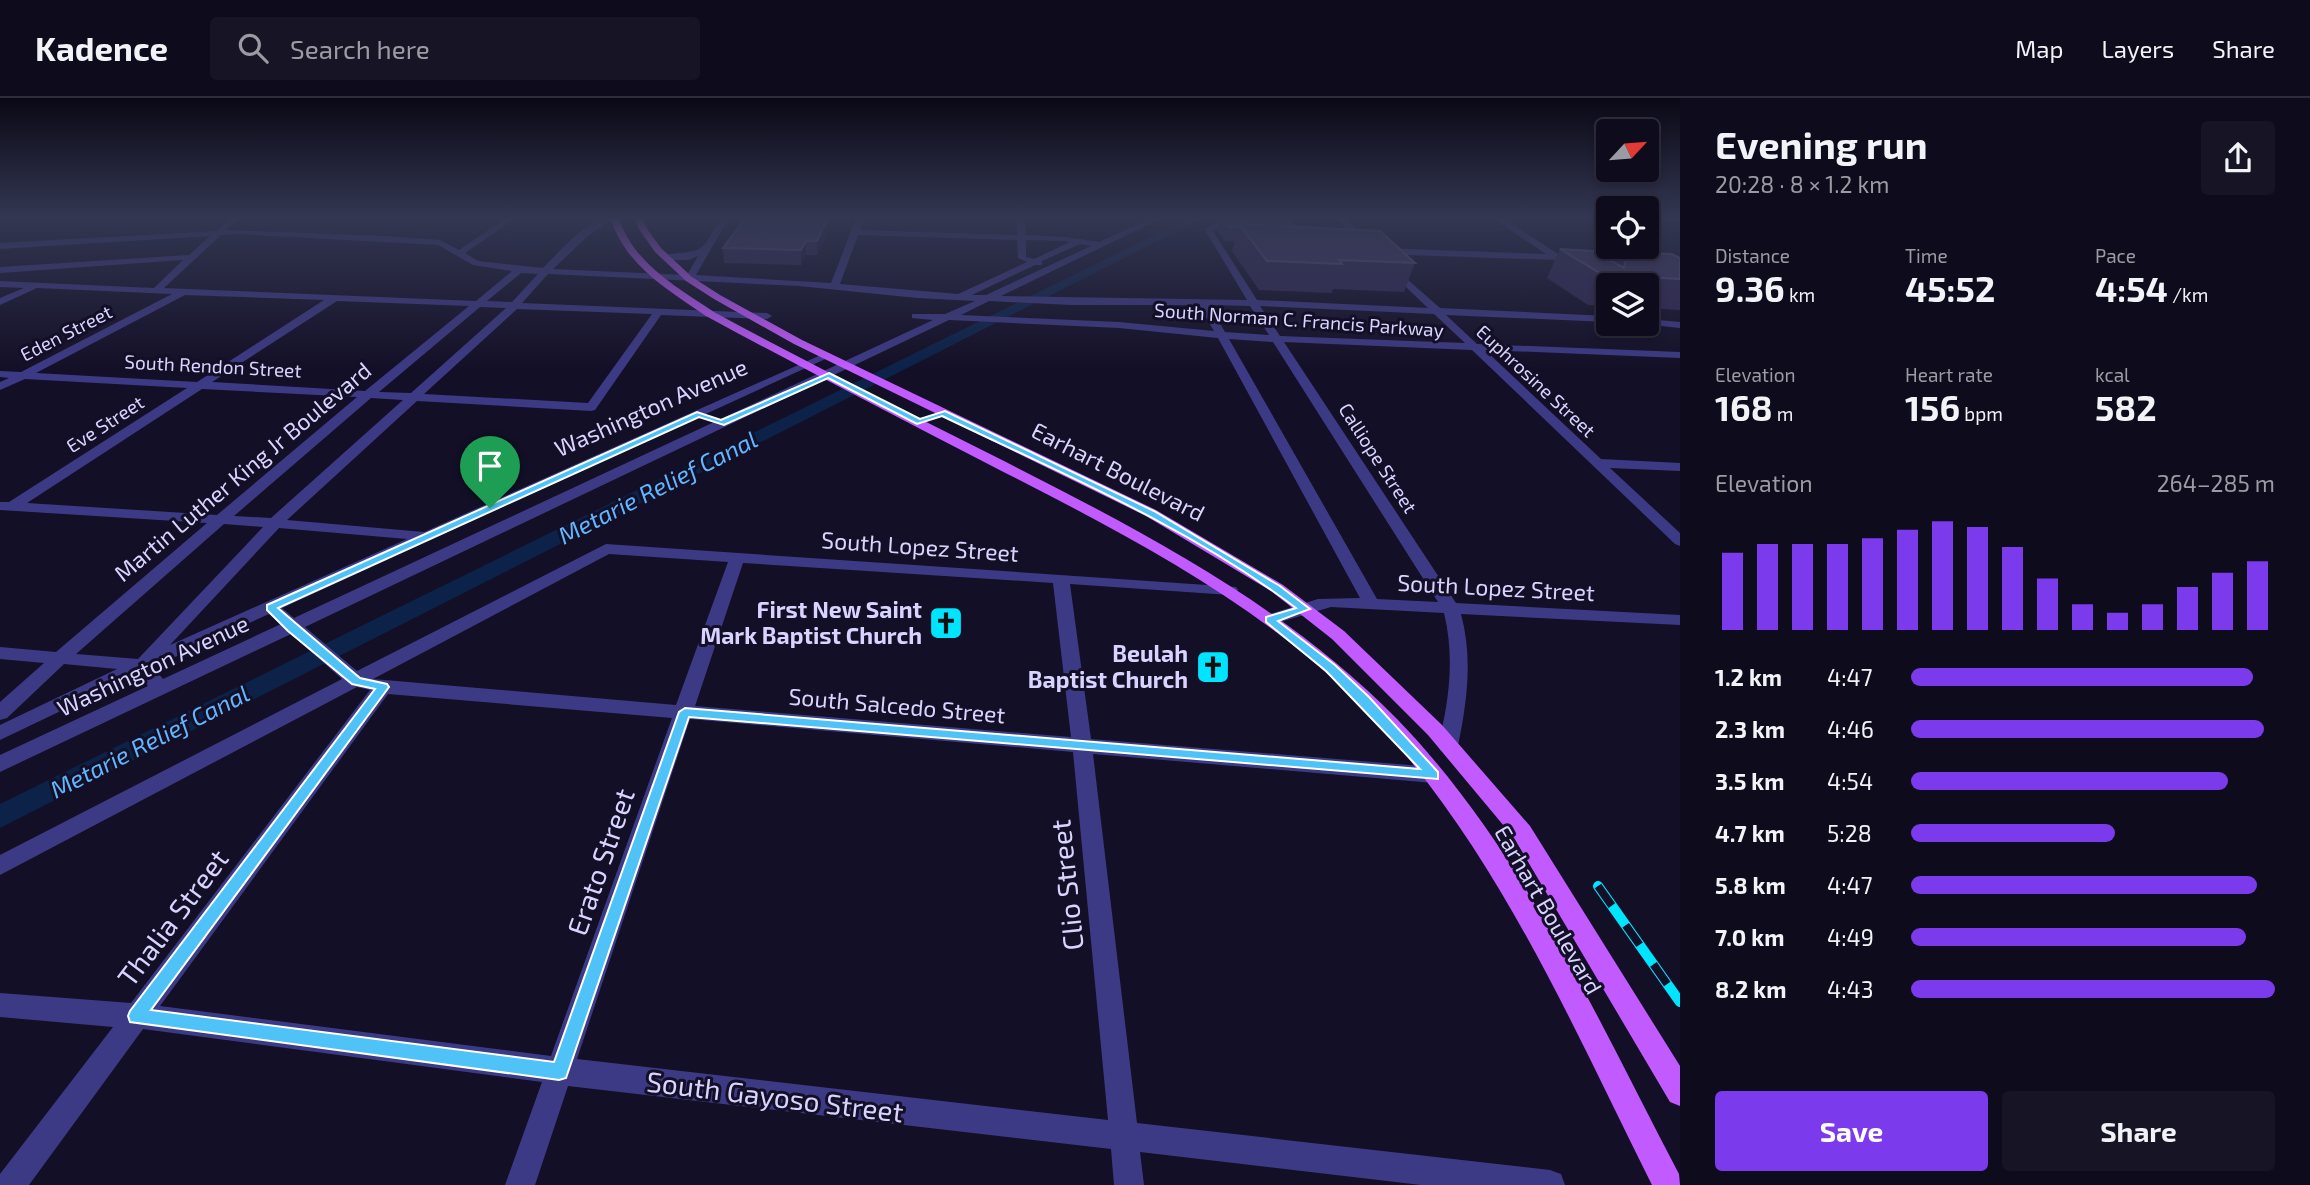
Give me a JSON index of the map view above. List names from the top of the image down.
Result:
{
  "streets": {
    "main road": ["Earhart Boulevard"],
    "street": [
      "South Norman C. Francis Parkway",
      "Eden Street",
      "South Rendon Street",
      "Euphrosine Street",
      "Washington Avenue",
      "Eve Street",
      "Calliope Street",
      "Martin Luther King Jr Boulevard",
      "South Lopez Street",
      "South Salcedo Street",
      "Erato Street",
      "Clio Street",
      "Thalia Street",
      "South Gayoso Street"
    ]
  },
  "crossings": [
    ["South Norman C. Francis Parkway", "Euphrosine Street"],
    ["South Norman C. Francis Parkway", "Washington Avenue"],
    ["South Norman C. Francis Parkway", "Calliope Street"],
    ["South Norman C. Francis Parkway", "Martin Luther King Jr Boulevard"],
    ["South Norman C. Francis Parkway", "Earhart Boulevard"],
    ["Eden Street", "South Rendon Street"],
    ["South Rendon Street", "Eve Street"],
    ["South Rendon Street", "Martin Luther King Jr Boulevard"],
    ["Washington Avenue", "Earhart Boulevard"],
    ["Calliope Street", "Earhart Boulevard"],
    ["Calliope Street", "South Lopez Street"],
    ["Earhart Boulevard", "South Lopez Street"],
    ["Earhart Boulevard", "South Salcedo Street"],
    ["South Lopez Street", "South Salcedo Street"],
    ["South Lopez Street", "Erato Street"],
    ["South Lopez Street", "Clio Street"],
    ["South Salcedo Street", "Erato Street"],
    ["South Salcedo Street", "Clio Street"],
    ["South Salcedo Street", "Thalia Street"],
    ["Erato Street", "South Gayoso Street"],
    ["Clio Street", "South Gayoso Street"],
    ["Thalia Street", "South Gayoso Street"]
  ],
  "water": ["Metarie Relief Canal"],
  "places": {
    "church": ["First New Saint Mark Baptist Church", "Beulah Baptist Church"]
  },
  "north": "top right",
  "page": {
    "header": "Kadence",
    "search": "Search here",
    "nav": ["Map", "Layers", "Share"],
    "heading": ["Evening run", "20:28 · 8 × 1.2 km"],
    "stats": [
      ["Distance", "9.36 km"],
      ["Time", "45:52"],
      ["Pace", "4:54 /km"],
      ["Elevation", "168 m"],
      ["Heart rate", "156 bpm"],
      ["kcal", "582"]
    ],
    "chart": ["Elevation", "264–285 m"],
    "list": [
      {
        "name": "1.2 km",
        "note": "4:47"
      },
      {
        "name": "2.3 km",
        "note": "4:46"
      },
      {
        "name": "3.5 km",
        "note": "4:54"
      },
      {
        "name": "4.7 km",
        "note": "5:28"
      },
      {
        "name": "5.8 km",
        "note": "4:47"
      },
      {
        "name": "7.0 km",
        "note": "4:49"
      },
      {
        "name": "8.2 km",
        "note": "4:43"
      }
    ],
    "buttons": ["Save", "Share"]
  }
}
